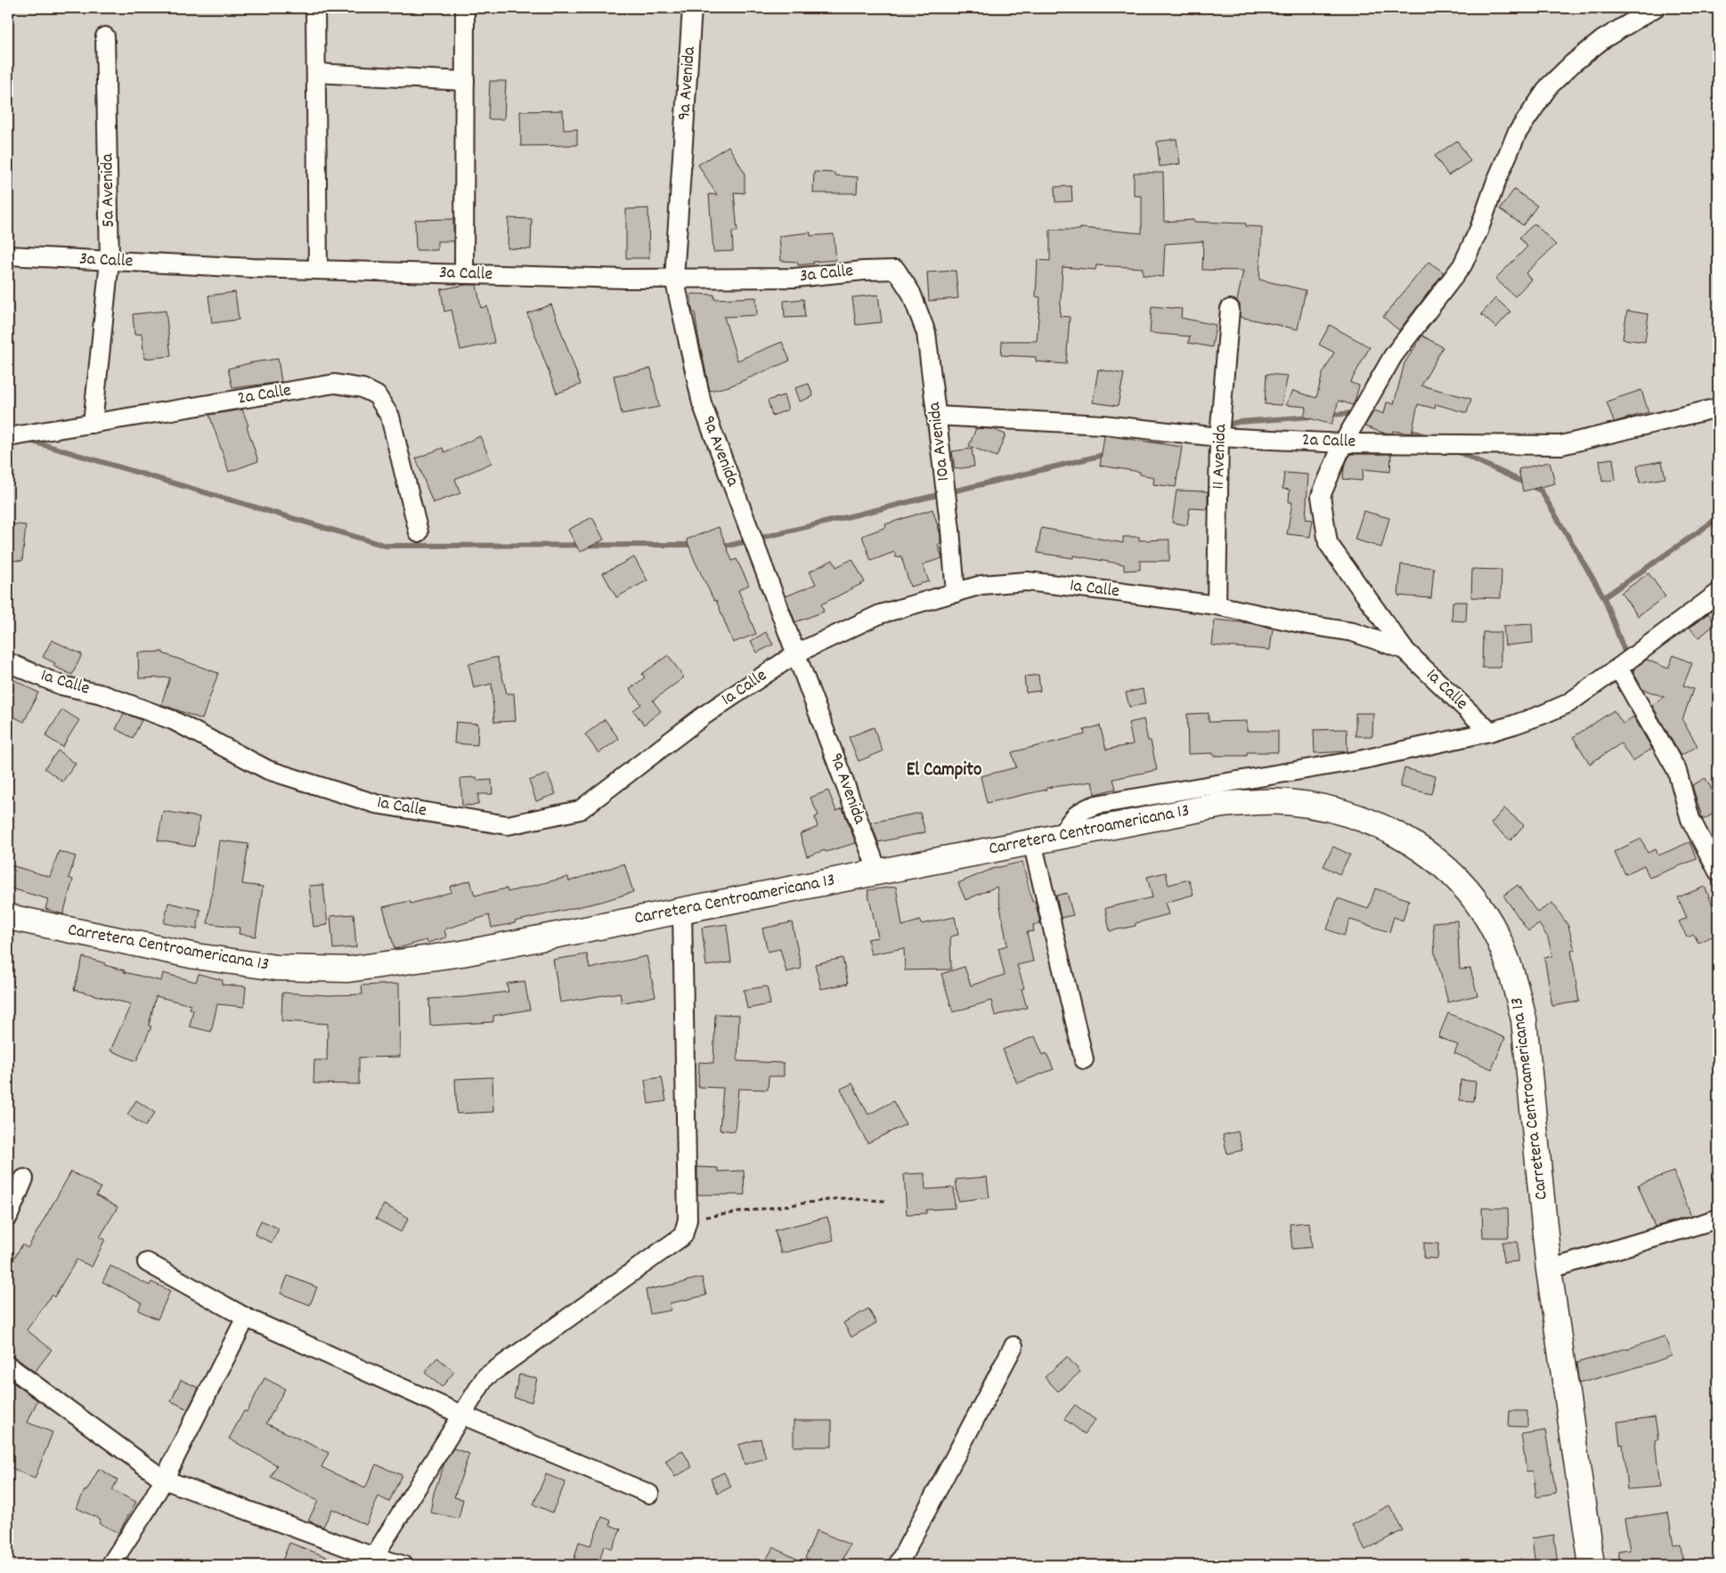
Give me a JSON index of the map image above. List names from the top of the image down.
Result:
{
  "streets": {
    "highway": ["Carretera Centroamericana 13"],
    "street": [
      "9a Avenida",
      "5a Avenida",
      "3a Calle",
      "2a Calle",
      "10a Avenida",
      "11 Avenida",
      "1a Calle"
    ]
  },
  "crossings": [
    ["9a Avenida", "3a Calle"],
    ["9a Avenida", "1a Calle"],
    ["9a Avenida", "Carretera Centroamericana 13"],
    ["5a Avenida", "3a Calle"],
    ["5a Avenida", "2a Calle"],
    ["3a Calle", "10a Avenida"],
    ["2a Calle", "10a Avenida"],
    ["2a Calle", "11 Avenida"],
    ["10a Avenida", "1a Calle"],
    ["11 Avenida", "1a Calle"],
    ["1a Calle", "Carretera Centroamericana 13"]
  ],
  "districts": ["El Campito"]
}
